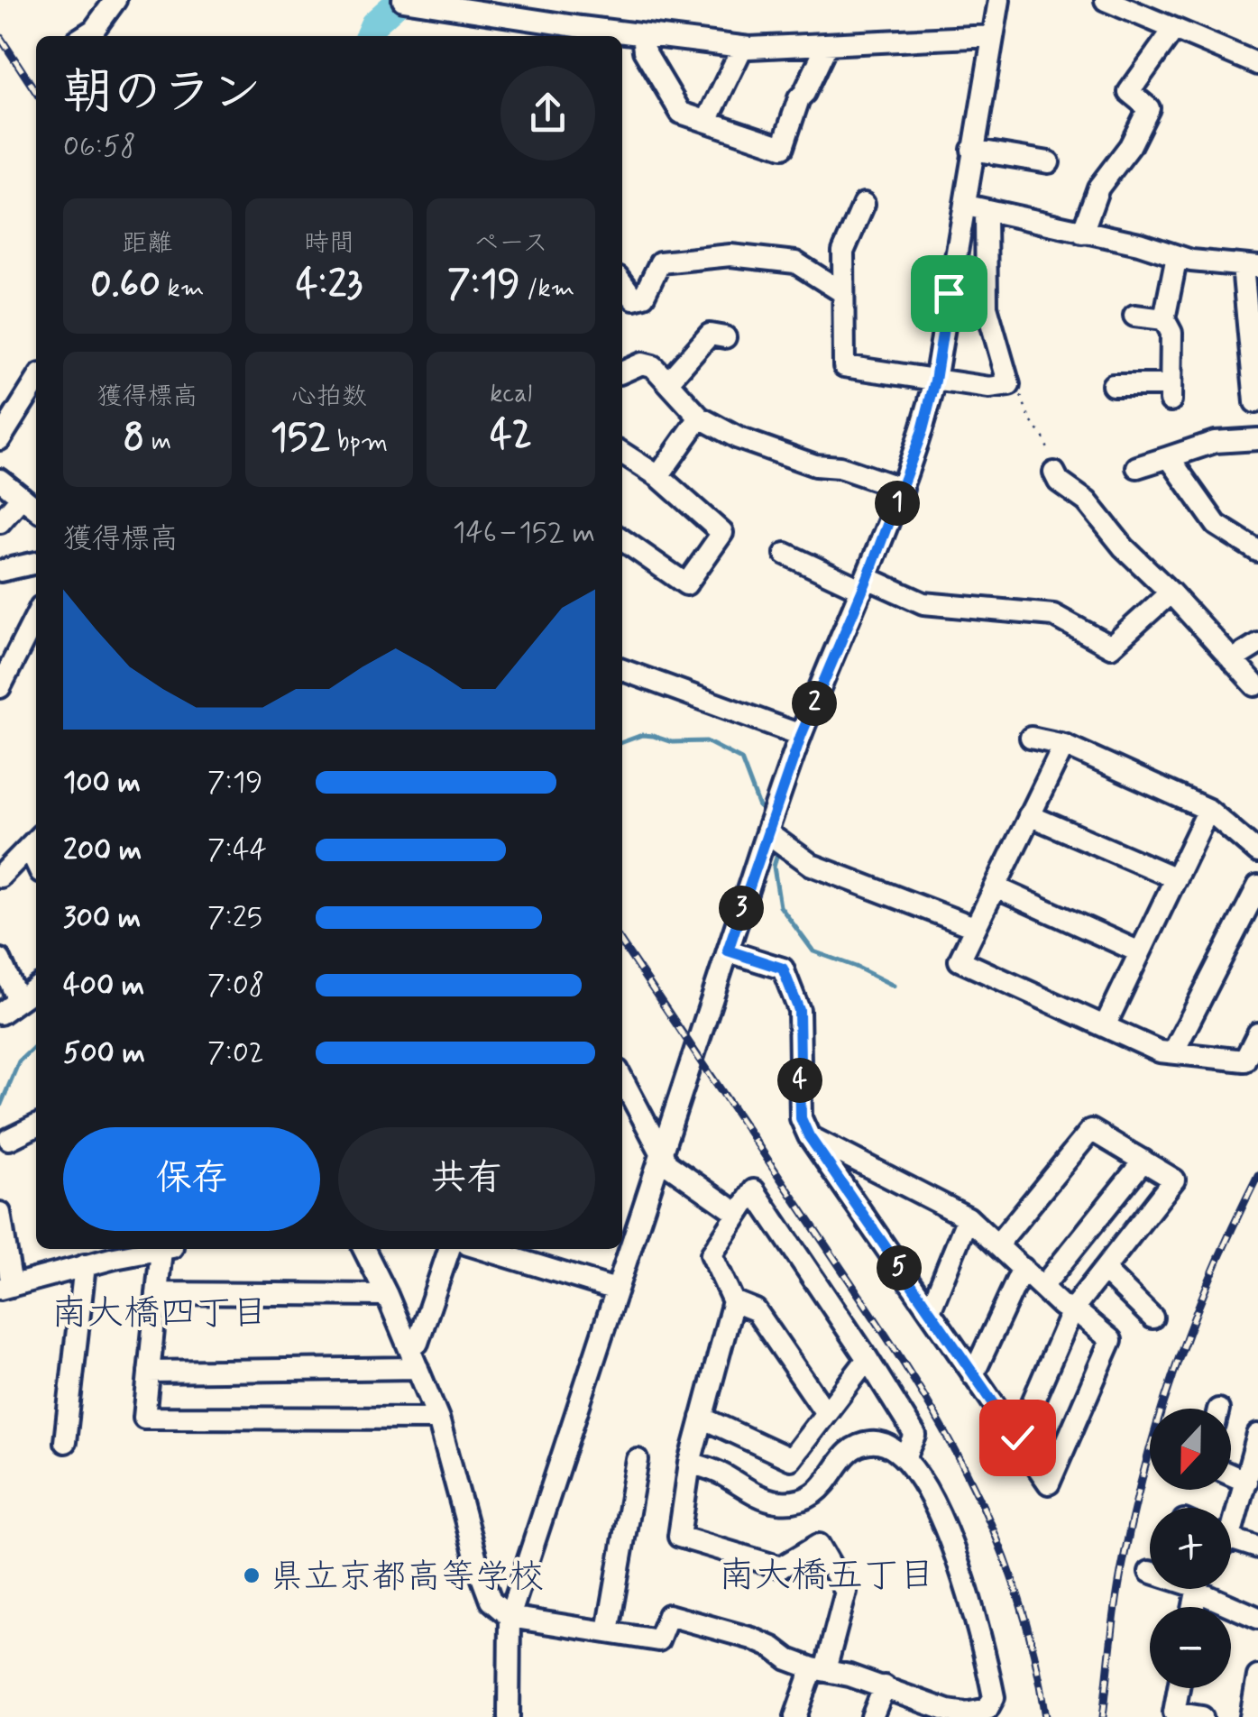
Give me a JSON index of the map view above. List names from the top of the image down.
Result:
{
  "districts": ["南大橋四丁目", "南大橋五丁目"],
  "places": ["県立京都高等学校"],
  "north": "bottom",
  "page": {
    "heading": ["朝のラン", "06:58"],
    "stats": [
      ["距離", "0.60 km"],
      ["時間", "4:23"],
      ["ペース", "7:19 /km"],
      ["獲得標高", "8 m"],
      ["心拍数", "152 bpm"],
      ["kcal", "42"]
    ],
    "pins": [
      "1",
      "2",
      "3",
      "4",
      "5"
    ],
    "chart": ["獲得標高", "146–152 m"],
    "list": [
      {
        "name": "100 m",
        "note": "7:19"
      },
      {
        "name": "200 m",
        "note": "7:44"
      },
      {
        "name": "300 m",
        "note": "7:25"
      },
      {
        "name": "400 m",
        "note": "7:08"
      },
      {
        "name": "500 m",
        "note": "7:02"
      }
    ],
    "buttons": ["保存", "共有"],
    "map_buttons": ["+", "−"]
  }
}
